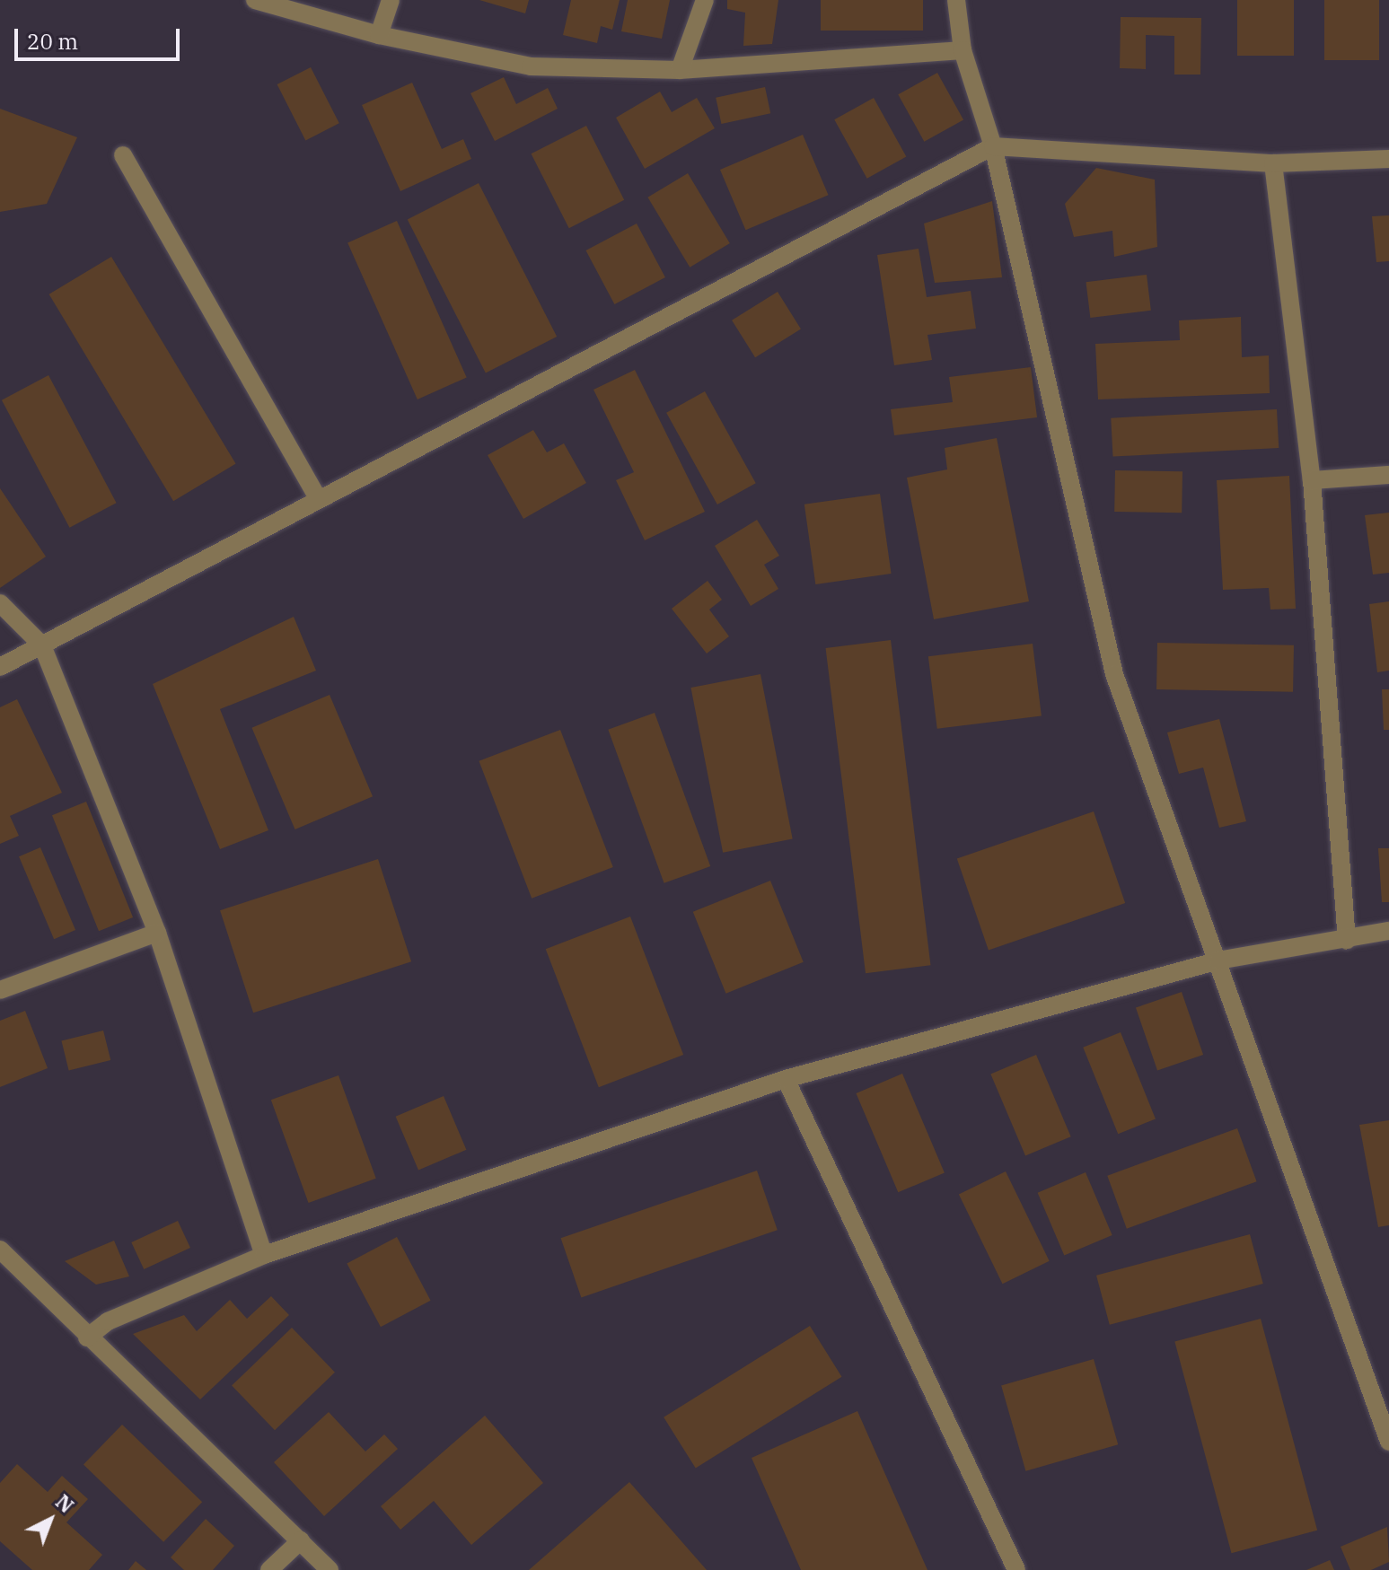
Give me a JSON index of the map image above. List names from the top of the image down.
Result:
{
  "scale_bar": "20 m",
  "north": "top right"
}
